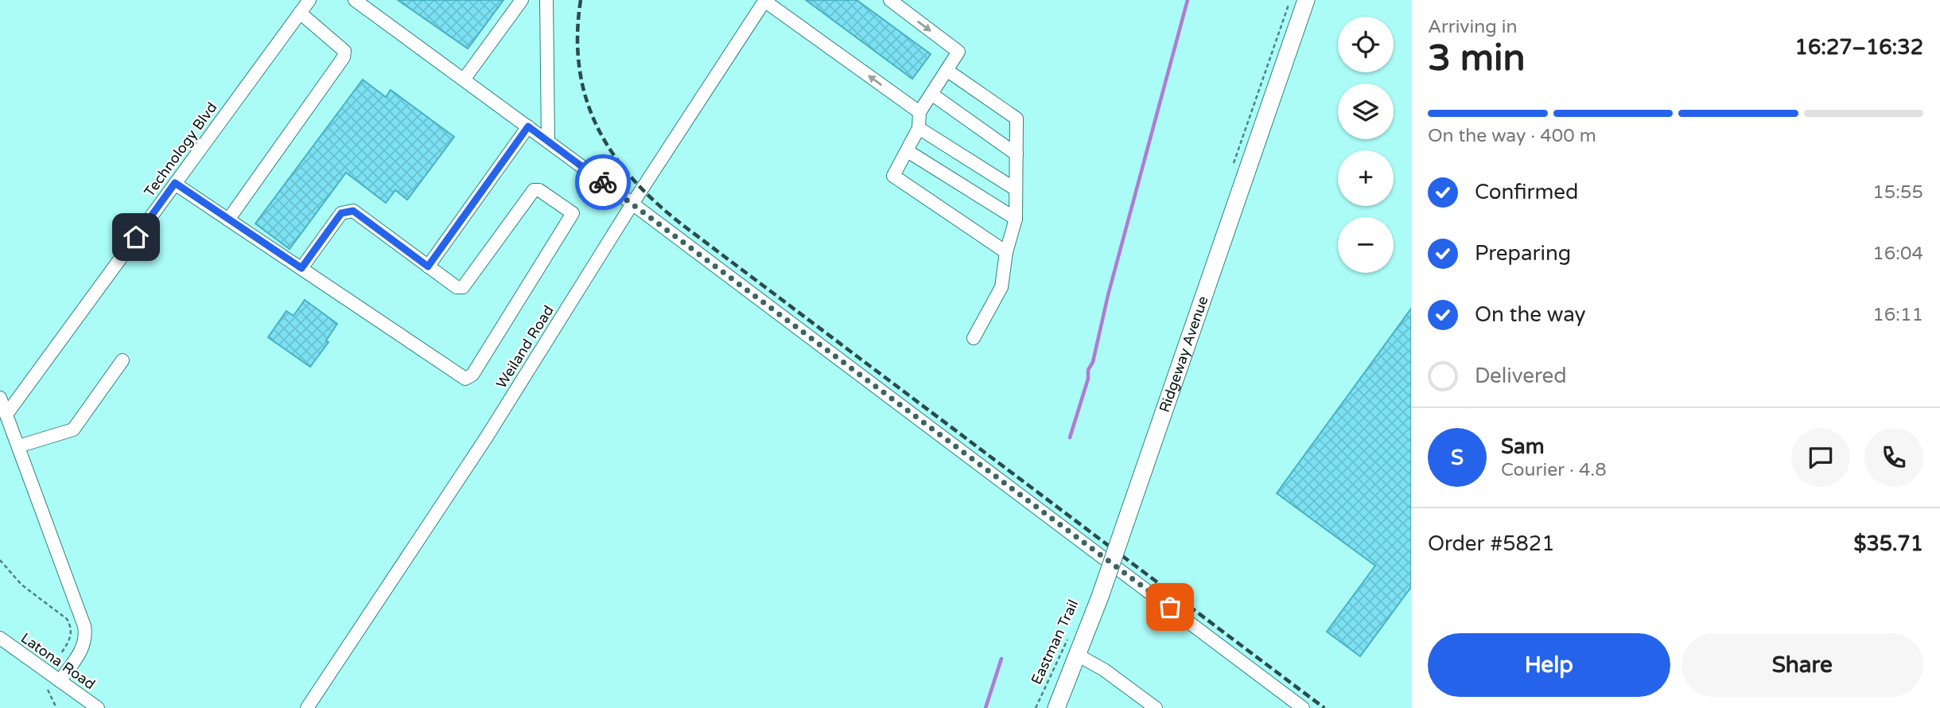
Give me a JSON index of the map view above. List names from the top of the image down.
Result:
{
  "streets": {
    "main road": ["Ridgeway Avenue"],
    "street": ["Technology Blvd", "Weiland Road", "Latona Road"],
    "path": ["Eastman Trail"]
  },
  "page": {
    "heading": ["3 min", "Arriving in", "16:27–16:32"],
    "panel": [
      "Sam",
      "Courier · 4.8",
      "Order #5821",
      "$35.71"
    ],
    "map_buttons": ["+", "−"],
    "bar": "On the way · 400 m",
    "list": [
      ["Confirmed", "15:55"],
      ["Preparing", "16:04"],
      ["On the way", "16:11"],
      "Delivered"
    ],
    "round": "S",
    "buttons": ["Help", "Share"]
  }
}
